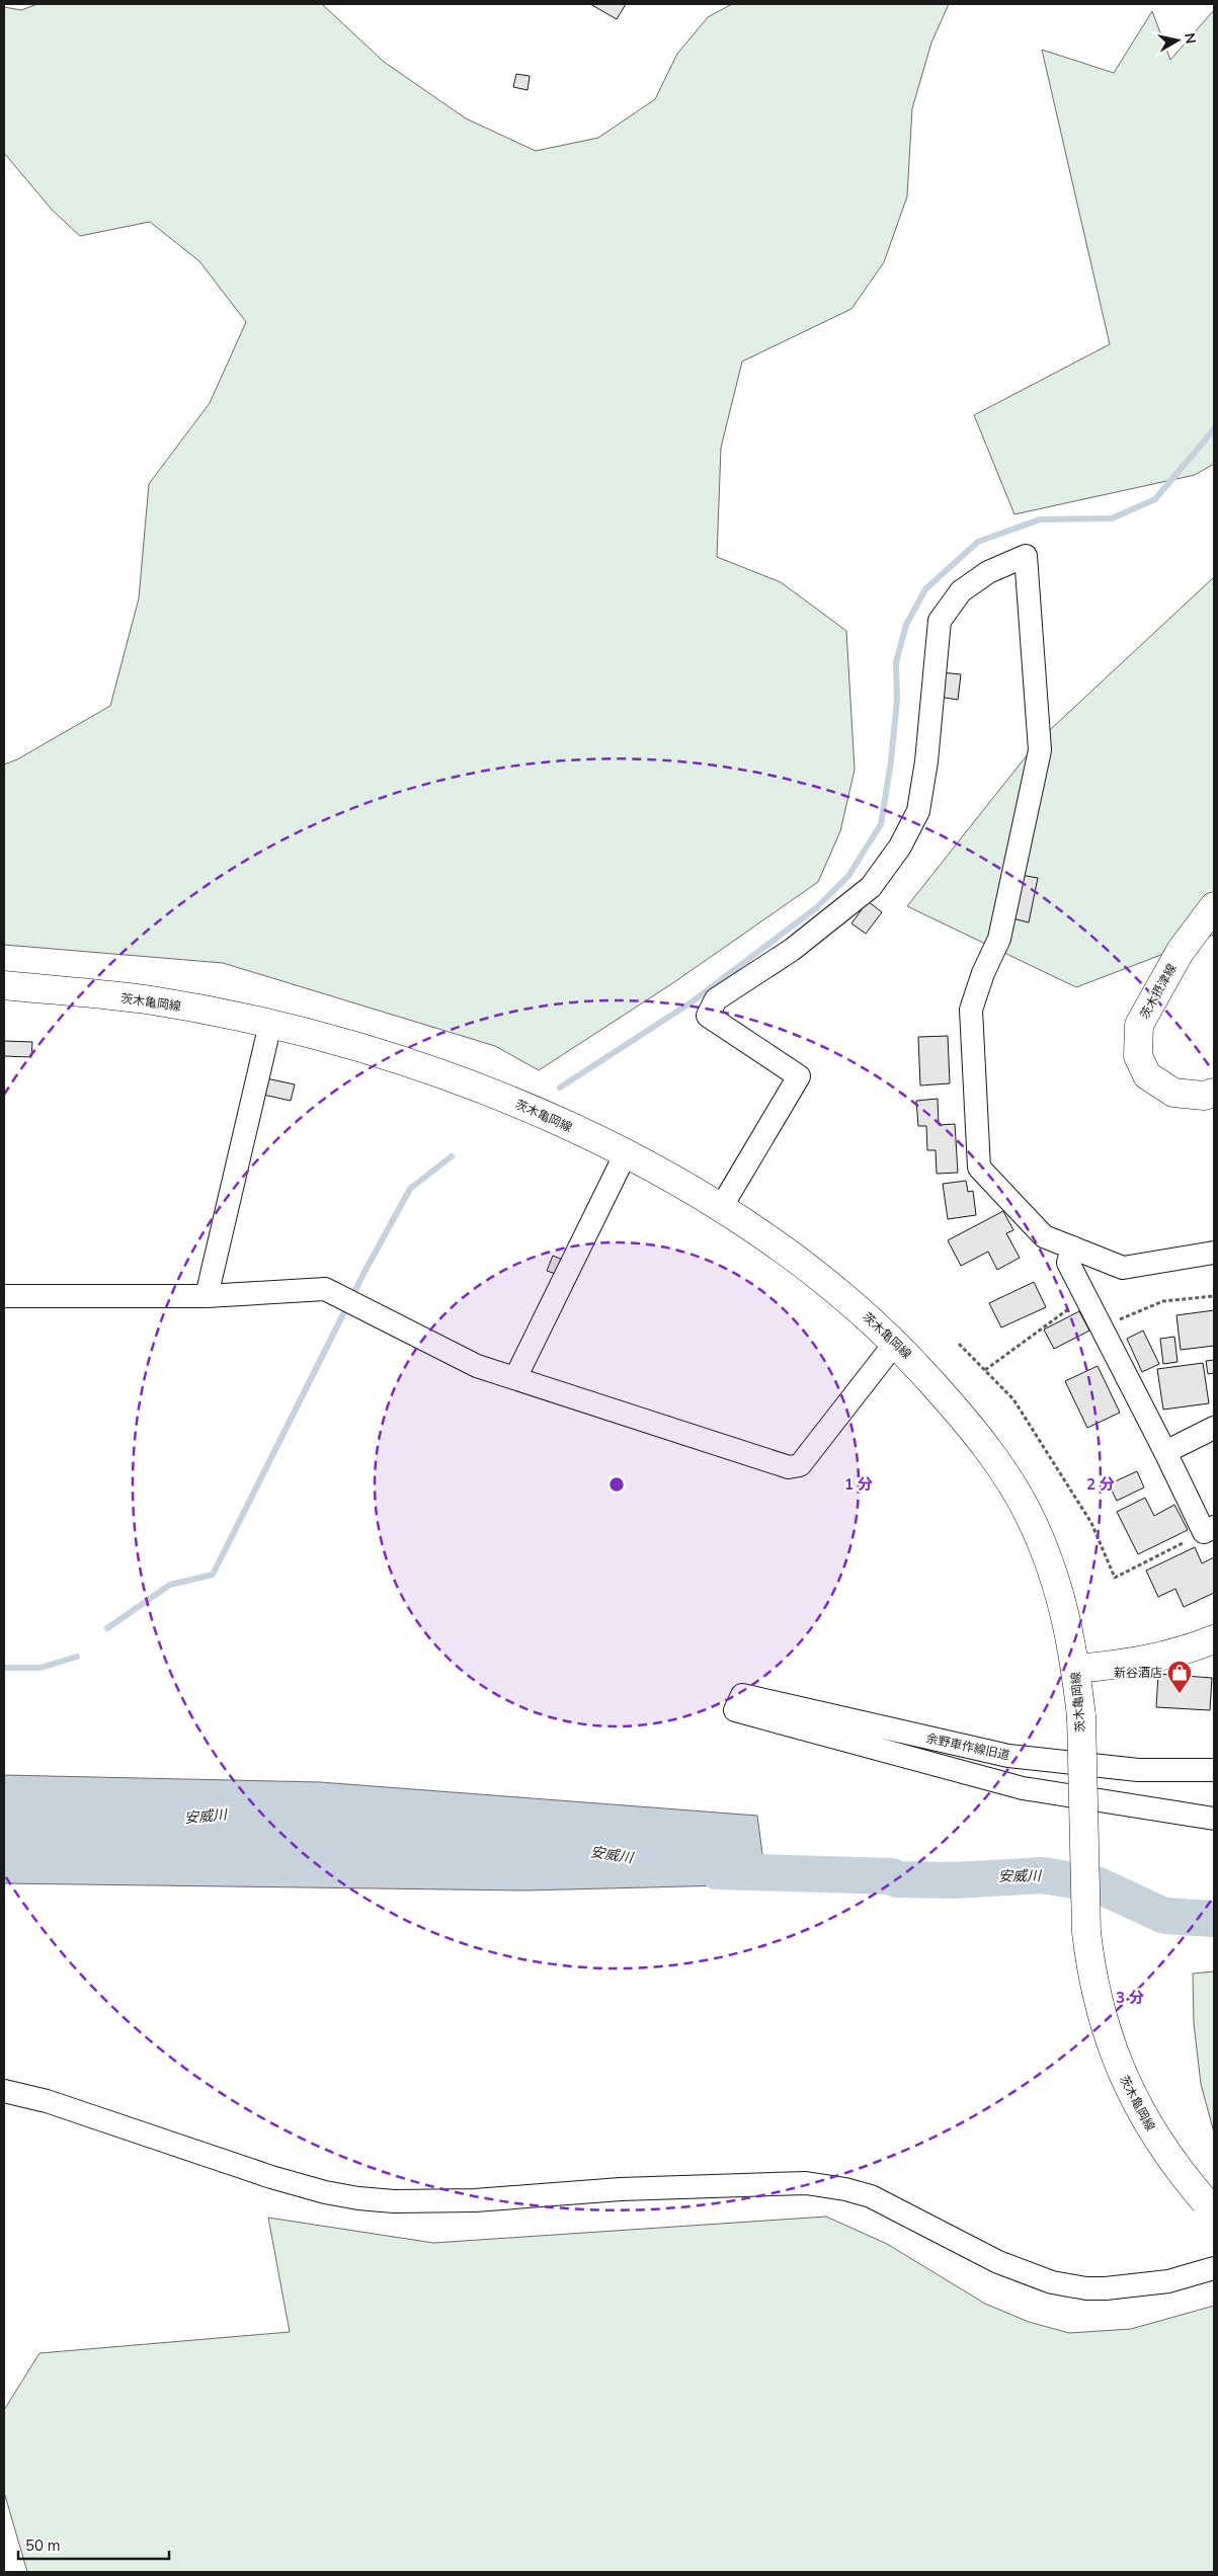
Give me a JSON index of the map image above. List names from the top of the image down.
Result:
{
  "streets": {
    "main road": ["茨木摂津線", "茨木亀岡線"],
    "street": ["余野車作線旧道"]
  },
  "water": ["安威川"],
  "places": {
    "shop": ["新谷酒店"]
  },
  "scale_bar": "50 m",
  "north": "right",
  "rings": ["1 分", "2 分", "3 分"]
}
